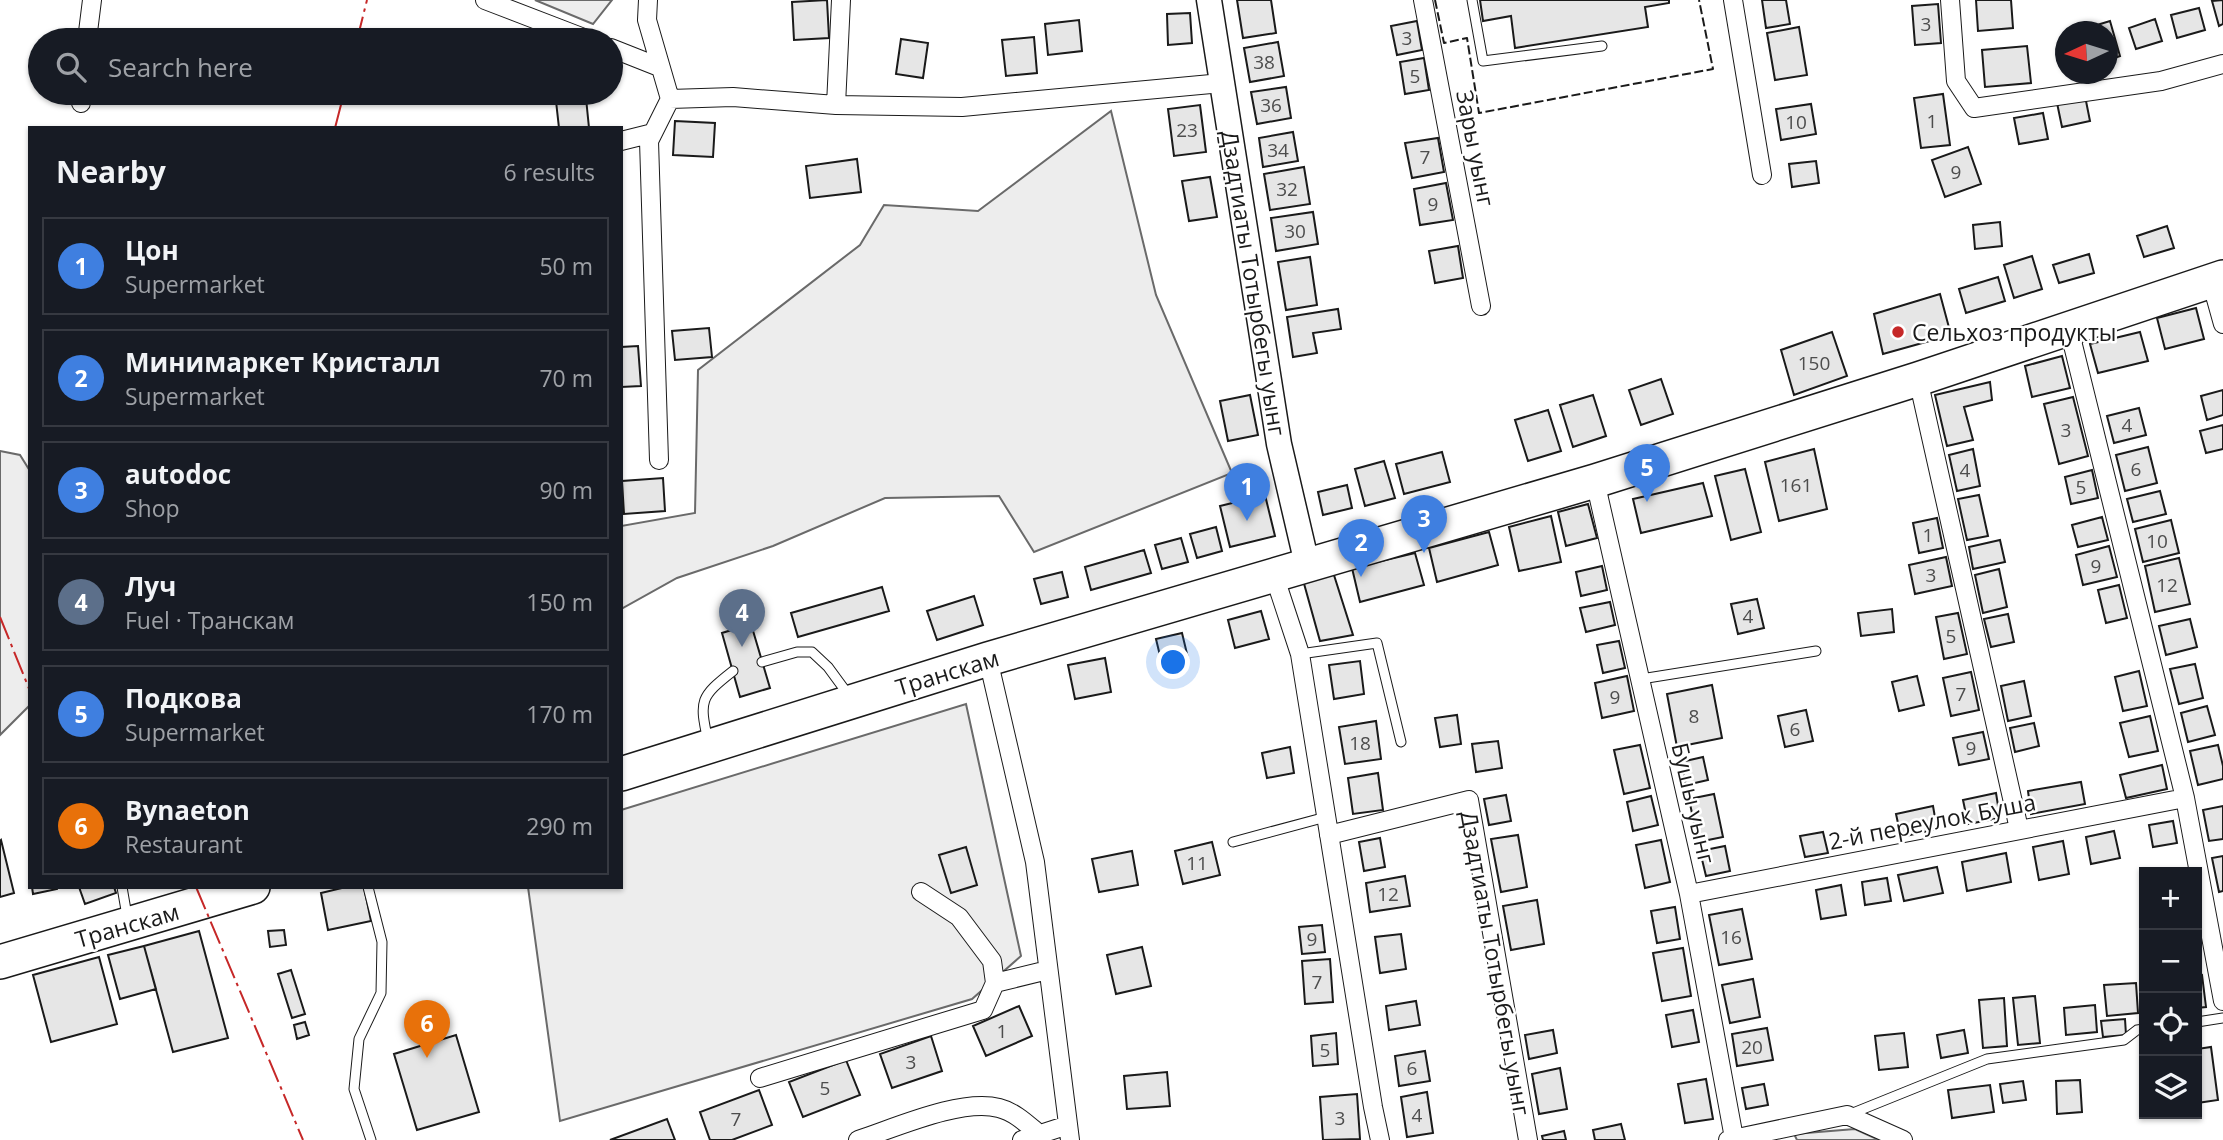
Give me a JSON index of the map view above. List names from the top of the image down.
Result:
{
  "streets": {
    "highway": ["Транскам"],
    "street": [
      "Зары уынг",
      "Дзадтиаты Тотырбегы уынг",
      "Бушы уынг",
      "2-й переулок Буша"
    ]
  },
  "crossings": [
    ["Дзадтиаты Тотырбегы уынг", "Транскам"],
    ["Транскам", "Бушы уынг"],
    ["Бушы уынг", "2-й переулок Буша"]
  ],
  "places": ["Сельхоз продукты"],
  "house_numbers": [
    "3",
    "3",
    "38",
    "5",
    "36",
    "1",
    "10",
    "23",
    "34",
    "7",
    "9",
    "32",
    "9",
    "30",
    "150",
    "4",
    "3",
    "6",
    "4",
    "161",
    "5",
    "1",
    "10",
    "9",
    "3",
    "12",
    "4",
    "5",
    "7",
    "9",
    "8",
    "6",
    "18",
    "9",
    "11",
    "12",
    "16",
    "9",
    "7",
    "1",
    "20",
    "5",
    "3",
    "6",
    "5",
    "4",
    "3",
    "7"
  ],
  "north": "left",
  "page": {
    "search": "Search here",
    "heading": ["Nearby", "6 results"],
    "list": [
      {
        "mark": "1",
        "name": "Цон",
        "note": "Supermarket",
        "value": "50 m"
      },
      {
        "mark": "2",
        "name": "Минимаркет Кристалл",
        "note": "Supermarket",
        "value": "70 m"
      },
      {
        "mark": "3",
        "name": "autodoc",
        "note": "Shop",
        "value": "90 m"
      },
      {
        "mark": "4",
        "name": "Луч",
        "note": "Fuel · Транскам",
        "value": "150 m"
      },
      {
        "mark": "5",
        "name": "Подкова",
        "note": "Supermarket",
        "value": "170 m"
      },
      {
        "mark": "6",
        "name": "Bynaeton",
        "note": "Restaurant",
        "value": "290 m"
      }
    ],
    "pins": [
      "5",
      "1",
      "3",
      "2",
      "4",
      "6"
    ],
    "map_buttons": ["+", "−"]
  }
}
